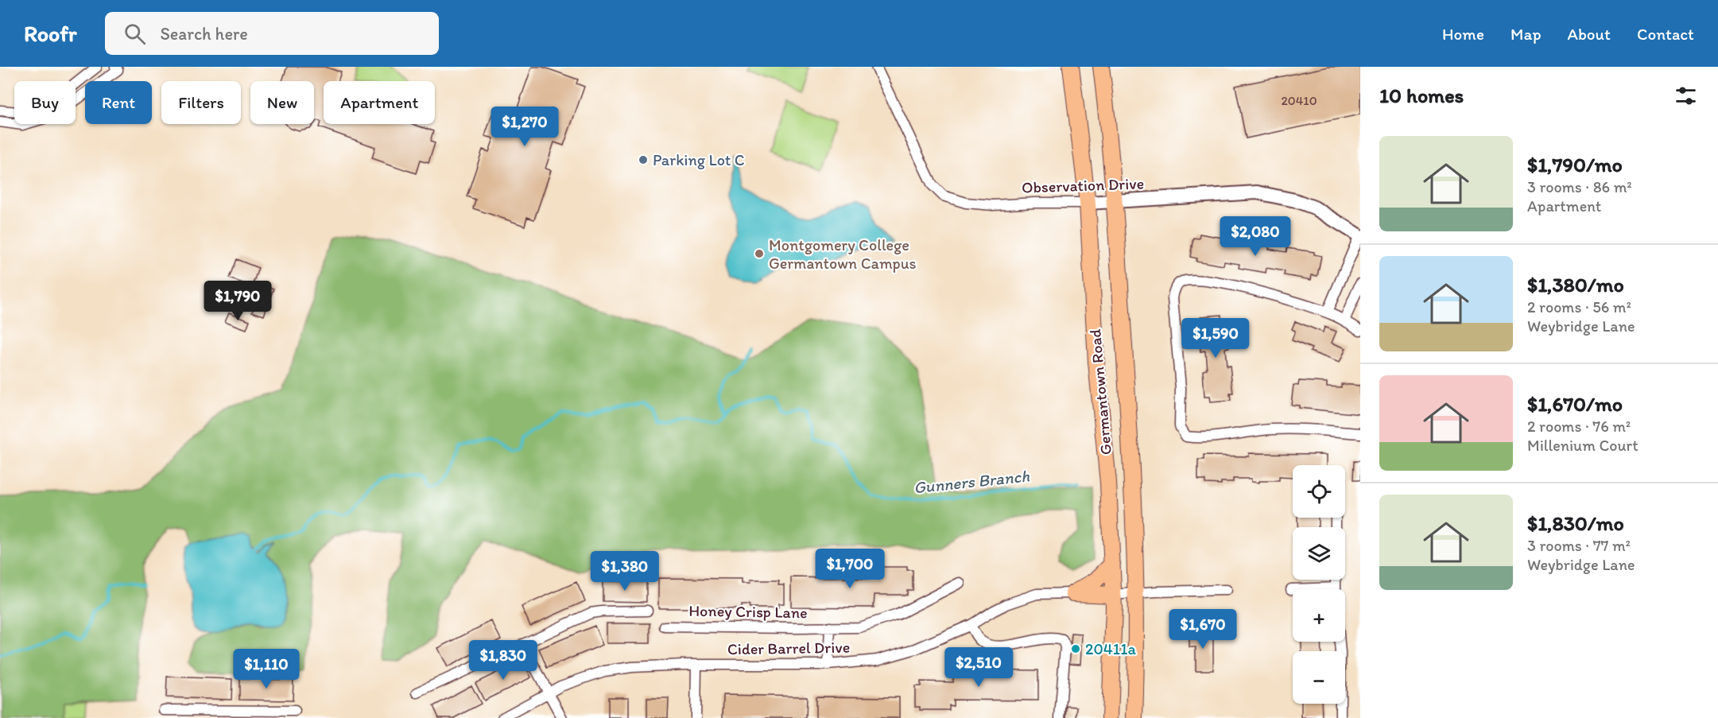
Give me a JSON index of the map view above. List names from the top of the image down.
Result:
{
  "streets": {
    "main road": ["Germantown Road"],
    "street": ["Observation Drive", "Honey Crisp Lane", "Cider Barrel Drive"]
  },
  "crossings": [
    ["Observation Drive", "Germantown Road"]
  ],
  "water": ["Gunners Branch"],
  "places": ["Parking Lot C", "Montgomery College Germantown Campus", "20411a"],
  "house_numbers": ["20410"],
  "page": {
    "header": "Roofr",
    "search": "Search here",
    "nav": [
      "Home",
      "Map",
      "About",
      "Contact"
    ],
    "heading": "10 homes",
    "chip": [
      "Buy",
      "Rent",
      "Filters",
      "New",
      "Apartment"
    ],
    "price": [
      "$1,270",
      "$2,080",
      "$1,790",
      "$1,590",
      "$1,700",
      "$1,380",
      "$1,670",
      "$1,830",
      "$2,510",
      "$1,110"
    ],
    "list": [
      {
        "name": "$1,790/mo",
        "note": "3 rooms · 86 m² · Apartment"
      },
      {
        "name": "$1,380/mo",
        "note": "2 rooms · 56 m² · Weybridge Lane"
      },
      {
        "name": "$1,670/mo",
        "note": "2 rooms · 76 m² · Millenium Court"
      },
      {
        "name": "$1,830/mo",
        "note": "3 rooms · 77 m² · Weybridge Lane"
      }
    ],
    "map_buttons": ["+", "−"]
  }
}
